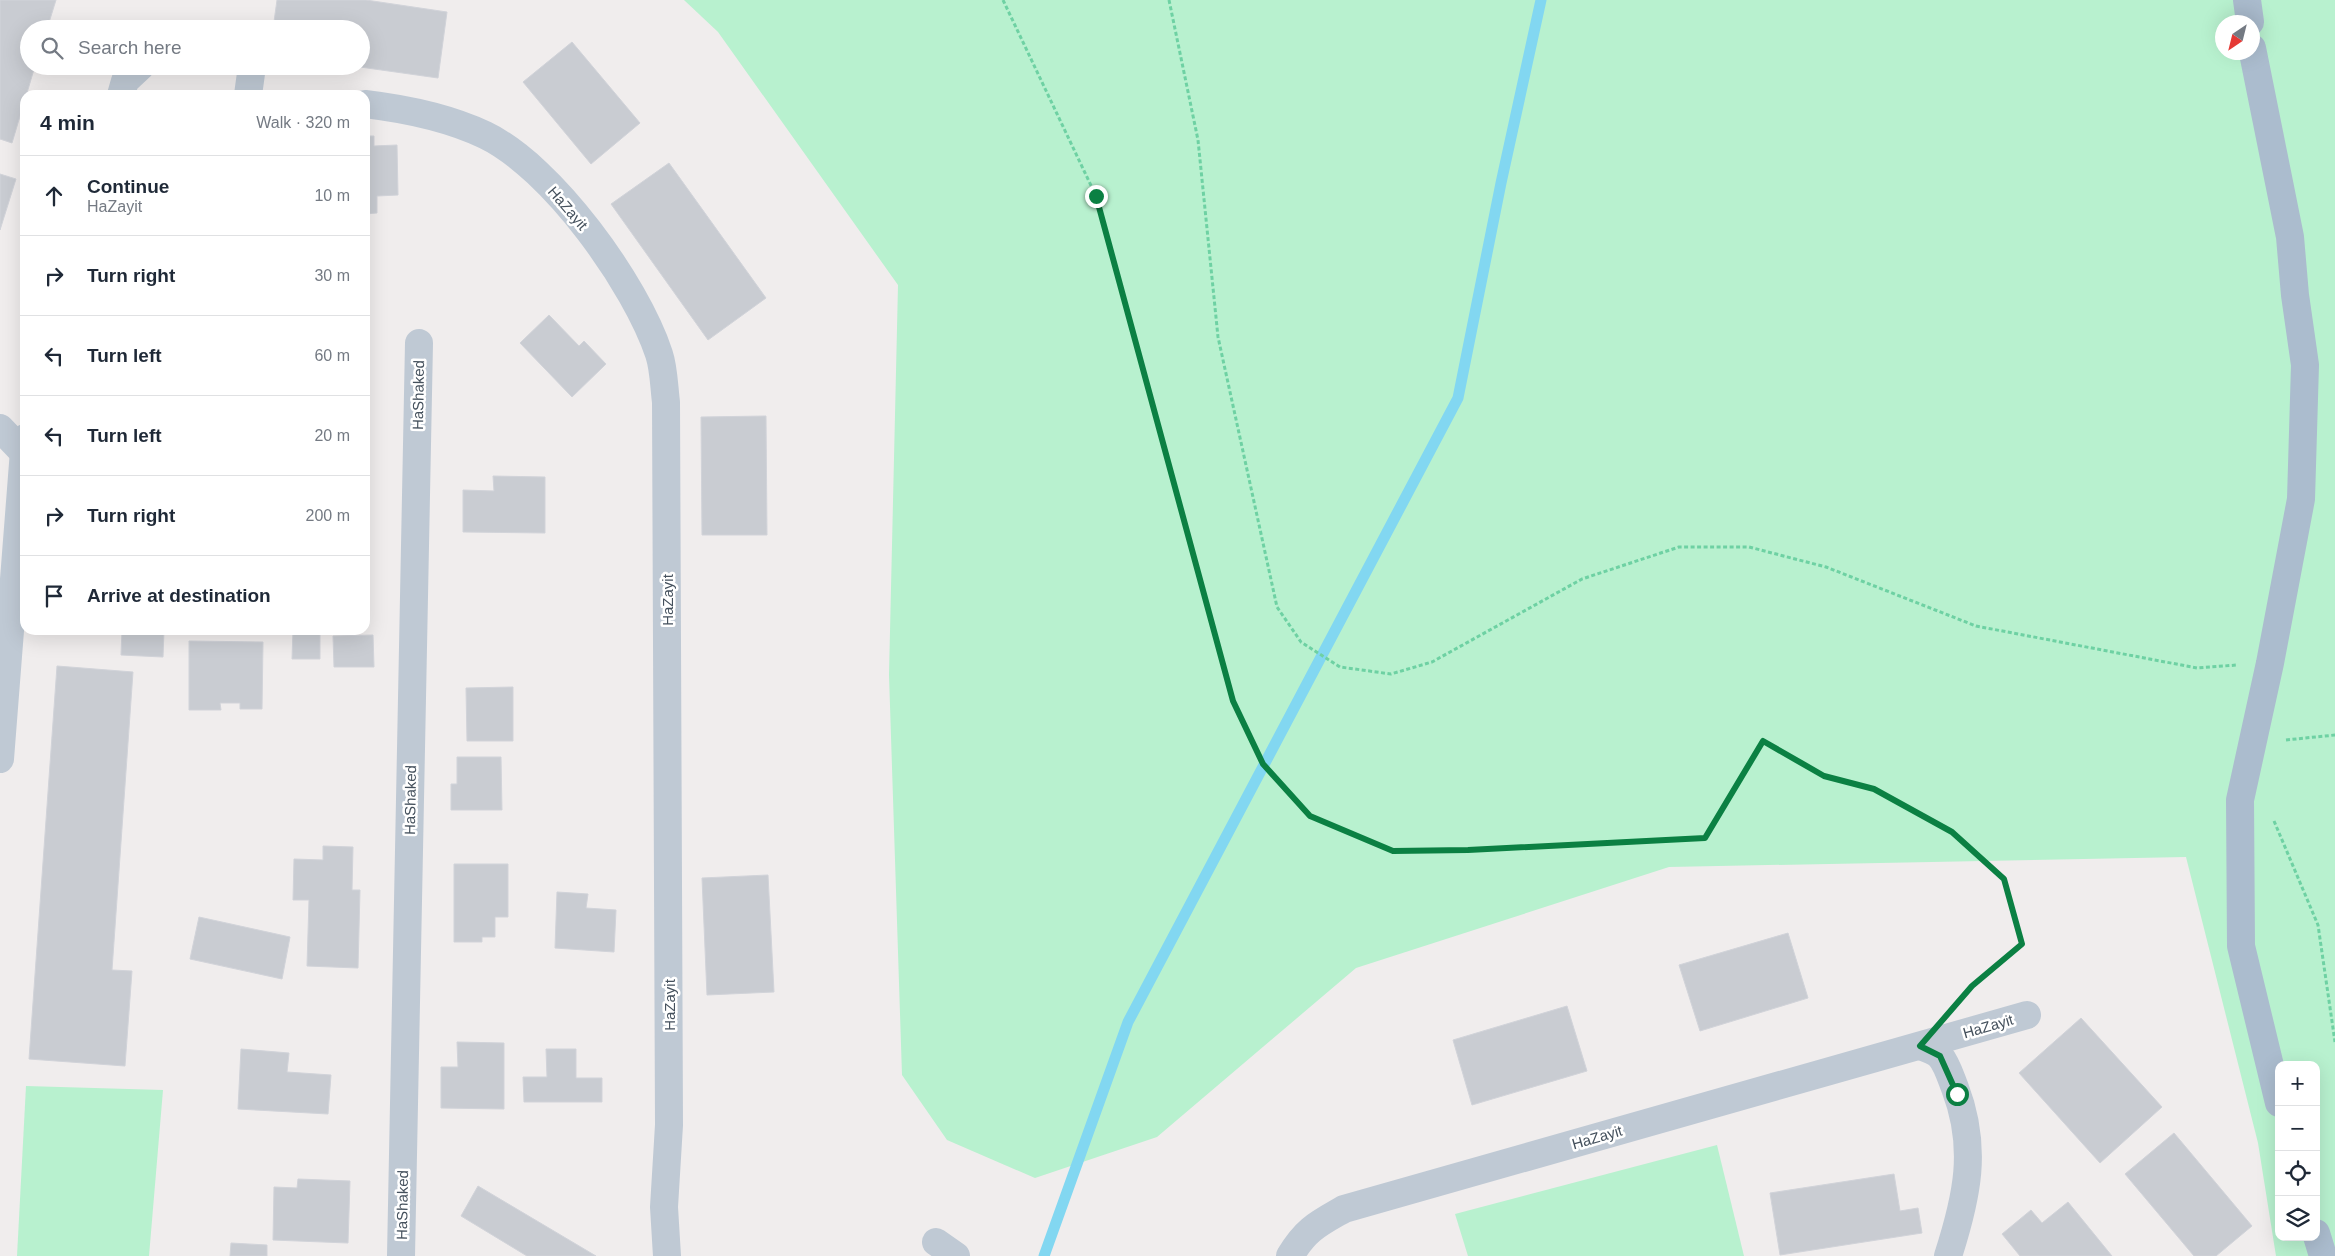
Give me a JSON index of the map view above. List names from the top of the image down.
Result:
{
  "streets": {
    "street": ["HaZayit", "HaShaked"]
  },
  "north": "bottom left",
  "page": {
    "search": "Search here",
    "heading": ["4 min", "Walk · 320 m"],
    "list": [
      ["Continue", "HaZayit", "10 m"],
      ["Turn right", "30 m"],
      ["Turn left", "60 m"],
      ["Turn left", "20 m"],
      ["Turn right", "200 m"],
      "Arrive at destination"
    ],
    "map_buttons": ["+", "−"]
  }
}
